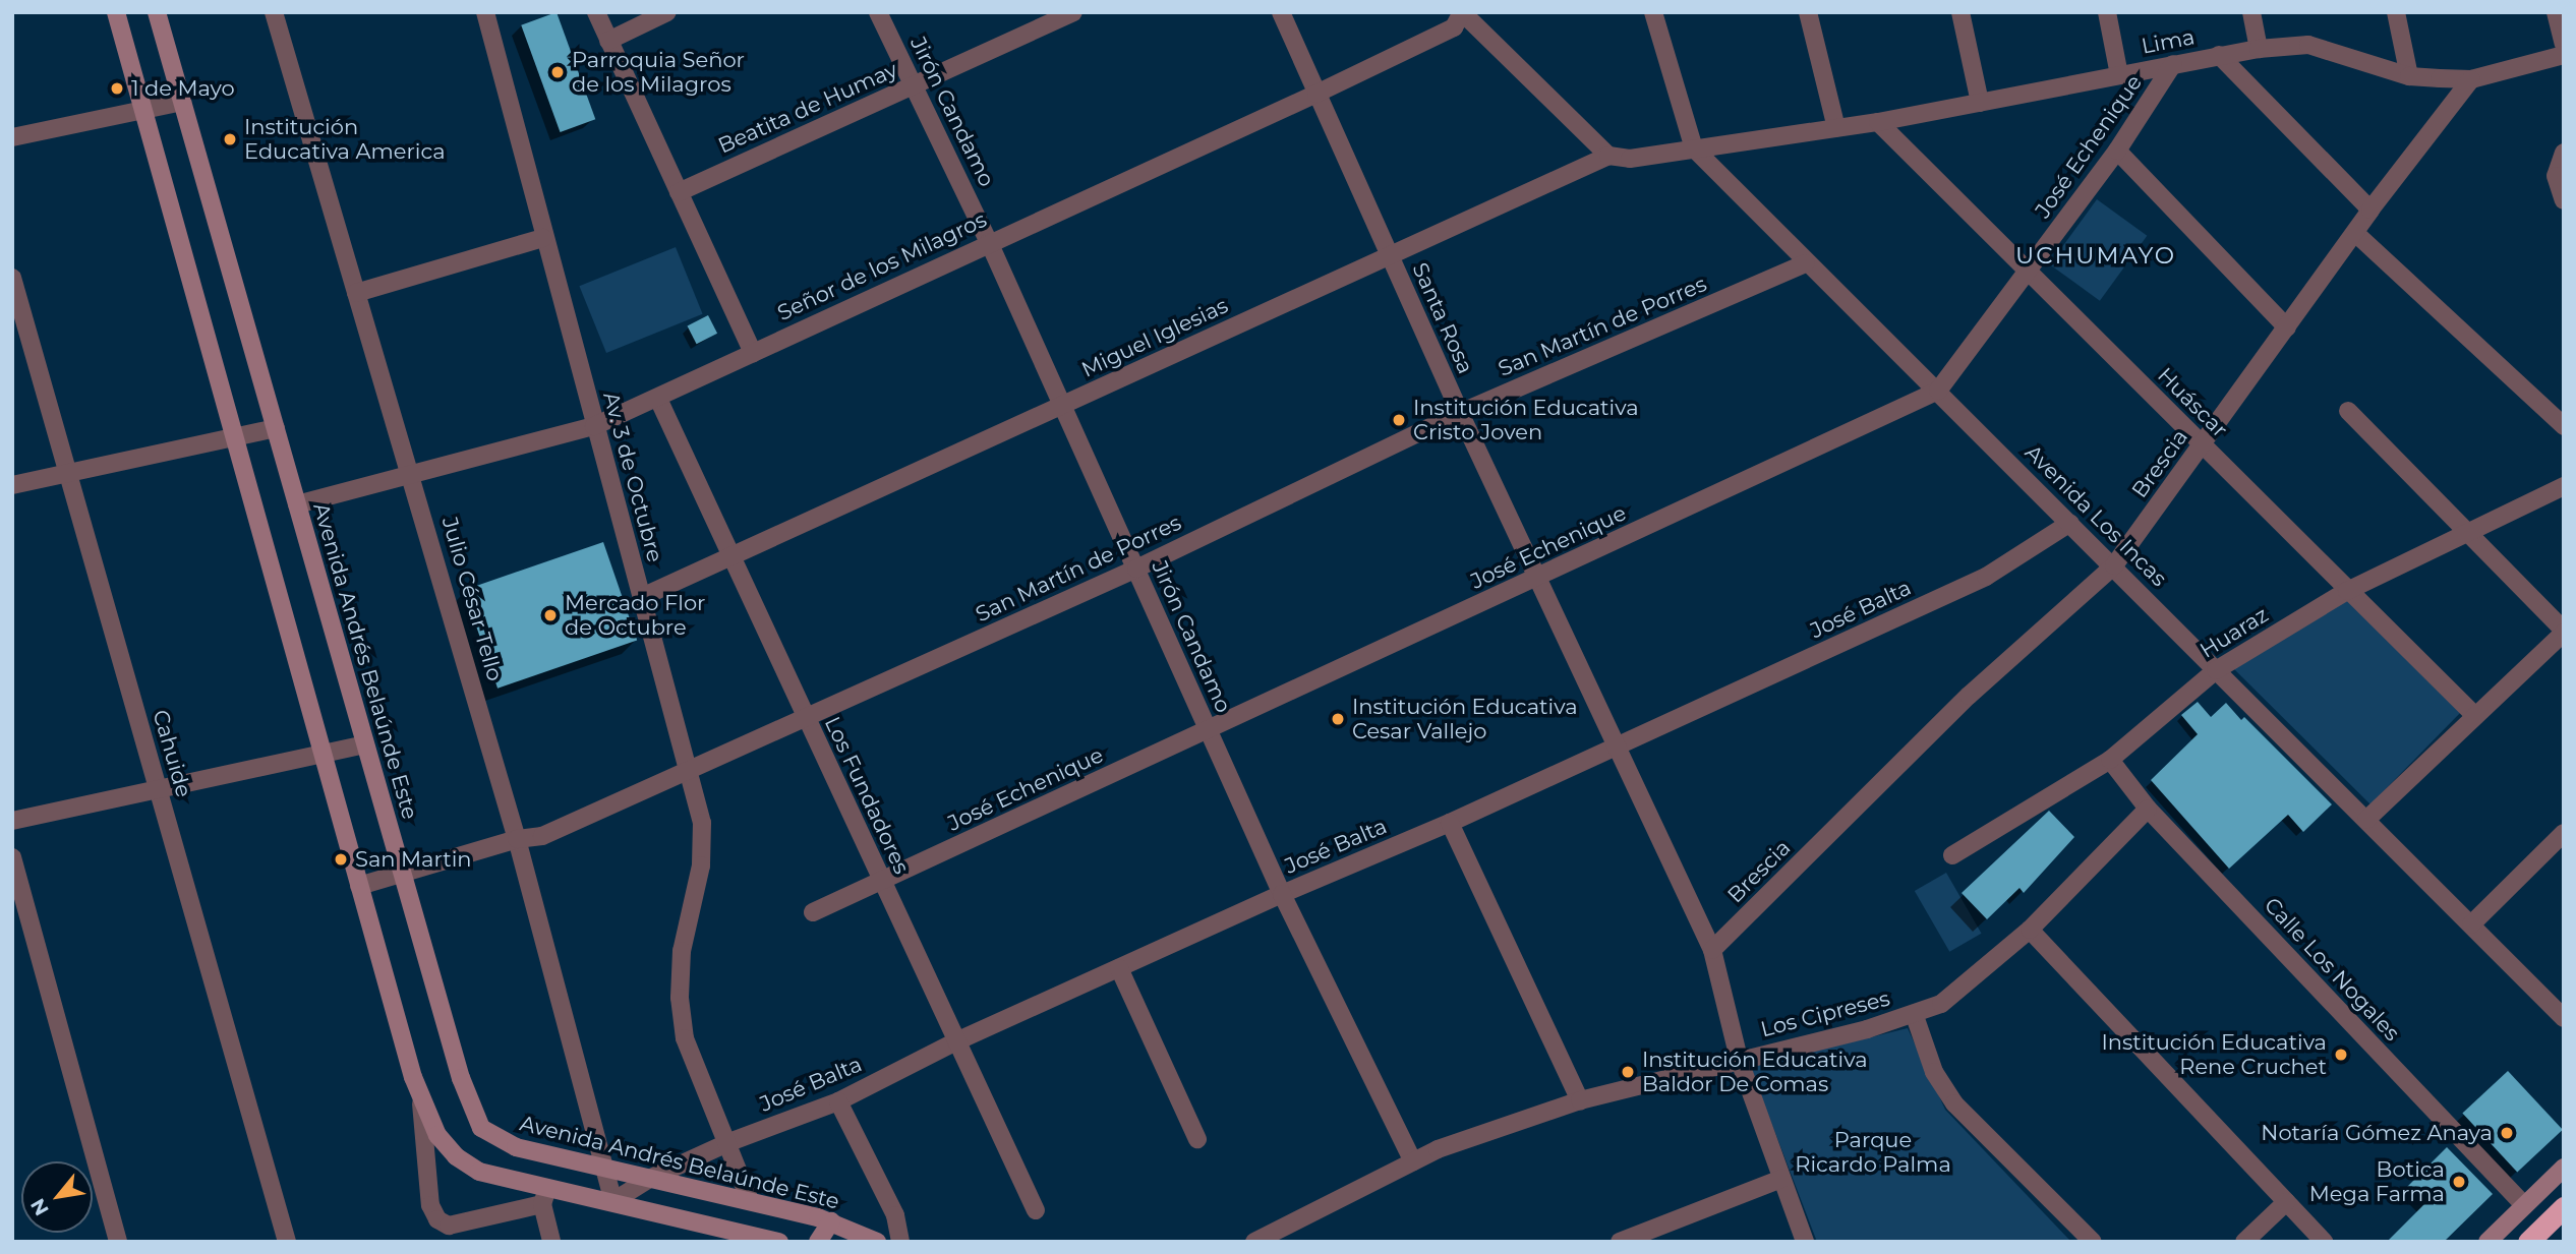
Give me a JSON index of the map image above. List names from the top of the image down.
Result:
{
  "streets": {
    "street": [
      "Lima",
      "Beatita de Humay",
      "Jirón Candamo",
      "José Echenique",
      "Señor de los Milagros",
      "Santa Rosa",
      "San Martín de Porres",
      "Miguel Iglesias",
      "Huáscar",
      "Brescia",
      "Av. 3 de Octubre",
      "Avenida Los Incas",
      "Julio César Tello",
      "José Balta",
      "Huaraz",
      "Avenida Andrés Belaúnde Este",
      "Cahuide",
      "Los Fundadores",
      "Calle Los Nogales",
      "Los Cipreses"
    ]
  },
  "crossings": [
    ["Lima", "José Echenique"],
    ["Lima", "Miguel Iglesias"],
    ["Lima", "Huáscar"],
    ["Lima", "Brescia"],
    ["Lima", "Avenida Los Incas"],
    ["Beatita de Humay", "Jirón Candamo"],
    ["Jirón Candamo", "José Echenique"],
    ["Jirón Candamo", "Señor de los Milagros"],
    ["Jirón Candamo", "San Martín de Porres"],
    ["Jirón Candamo", "Miguel Iglesias"],
    ["Jirón Candamo", "José Balta"],
    ["Jirón Candamo", "Los Cipreses"],
    ["José Echenique", "Santa Rosa"],
    ["José Echenique", "Huáscar"],
    ["José Echenique", "Avenida Los Incas"],
    ["José Echenique", "Los Fundadores"],
    ["Señor de los Milagros", "Santa Rosa"],
    ["Señor de los Milagros", "Av. 3 de Octubre"],
    ["Señor de los Milagros", "Julio César Tello"],
    ["Señor de los Milagros", "Avenida Andrés Belaúnde Este"],
    ["Señor de los Milagros", "Los Fundadores"],
    ["Santa Rosa", "San Martín de Porres"],
    ["Santa Rosa", "Miguel Iglesias"],
    ["Santa Rosa", "Brescia"],
    ["Santa Rosa", "José Balta"],
    ["Santa Rosa", "Los Cipreses"],
    ["San Martín de Porres", "Av. 3 de Octubre"],
    ["San Martín de Porres", "Avenida Los Incas"],
    ["San Martín de Porres", "Julio César Tello"],
    ["San Martín de Porres", "Avenida Andrés Belaúnde Este"],
    ["San Martín de Porres", "Los Fundadores"],
    ["Miguel Iglesias", "Av. 3 de Octubre"],
    ["Miguel Iglesias", "Avenida Los Incas"],
    ["Miguel Iglesias", "Los Fundadores"],
    ["Huáscar", "Brescia"],
    ["Huáscar", "Huaraz"],
    ["Brescia", "Avenida Los Incas"],
    ["Av. 3 de Octubre", "José Balta"],
    ["Av. 3 de Octubre", "Avenida Andrés Belaúnde Este"],
    ["Avenida Los Incas", "José Balta"],
    ["Avenida Los Incas", "Huaraz"],
    ["Julio César Tello", "José Balta"],
    ["Julio César Tello", "Avenida Andrés Belaúnde Este"],
    ["José Balta", "Avenida Andrés Belaúnde Este"],
    ["José Balta", "Los Fundadores"],
    ["Huaraz", "Calle Los Nogales"],
    ["Calle Los Nogales", "Los Cipreses"]
  ],
  "districts": ["UCHUMAYO"],
  "parks": ["Parque Ricardo Palma"],
  "places": [
    "Parroquia Señor de los Milagros",
    "1 de Mayo",
    "Institución Educativa America",
    "Institución Educativa Cristo Joven",
    "Mercado Flor de Octubre",
    "Institución Educativa Cesar Vallejo",
    "San Martin",
    "Institución Educativa Rene Cruchet",
    "Institución Educativa Baldor De Comas",
    "Notaría Gómez Anaya",
    "Botica Mega Farma"
  ],
  "north": "bottom left"
}
